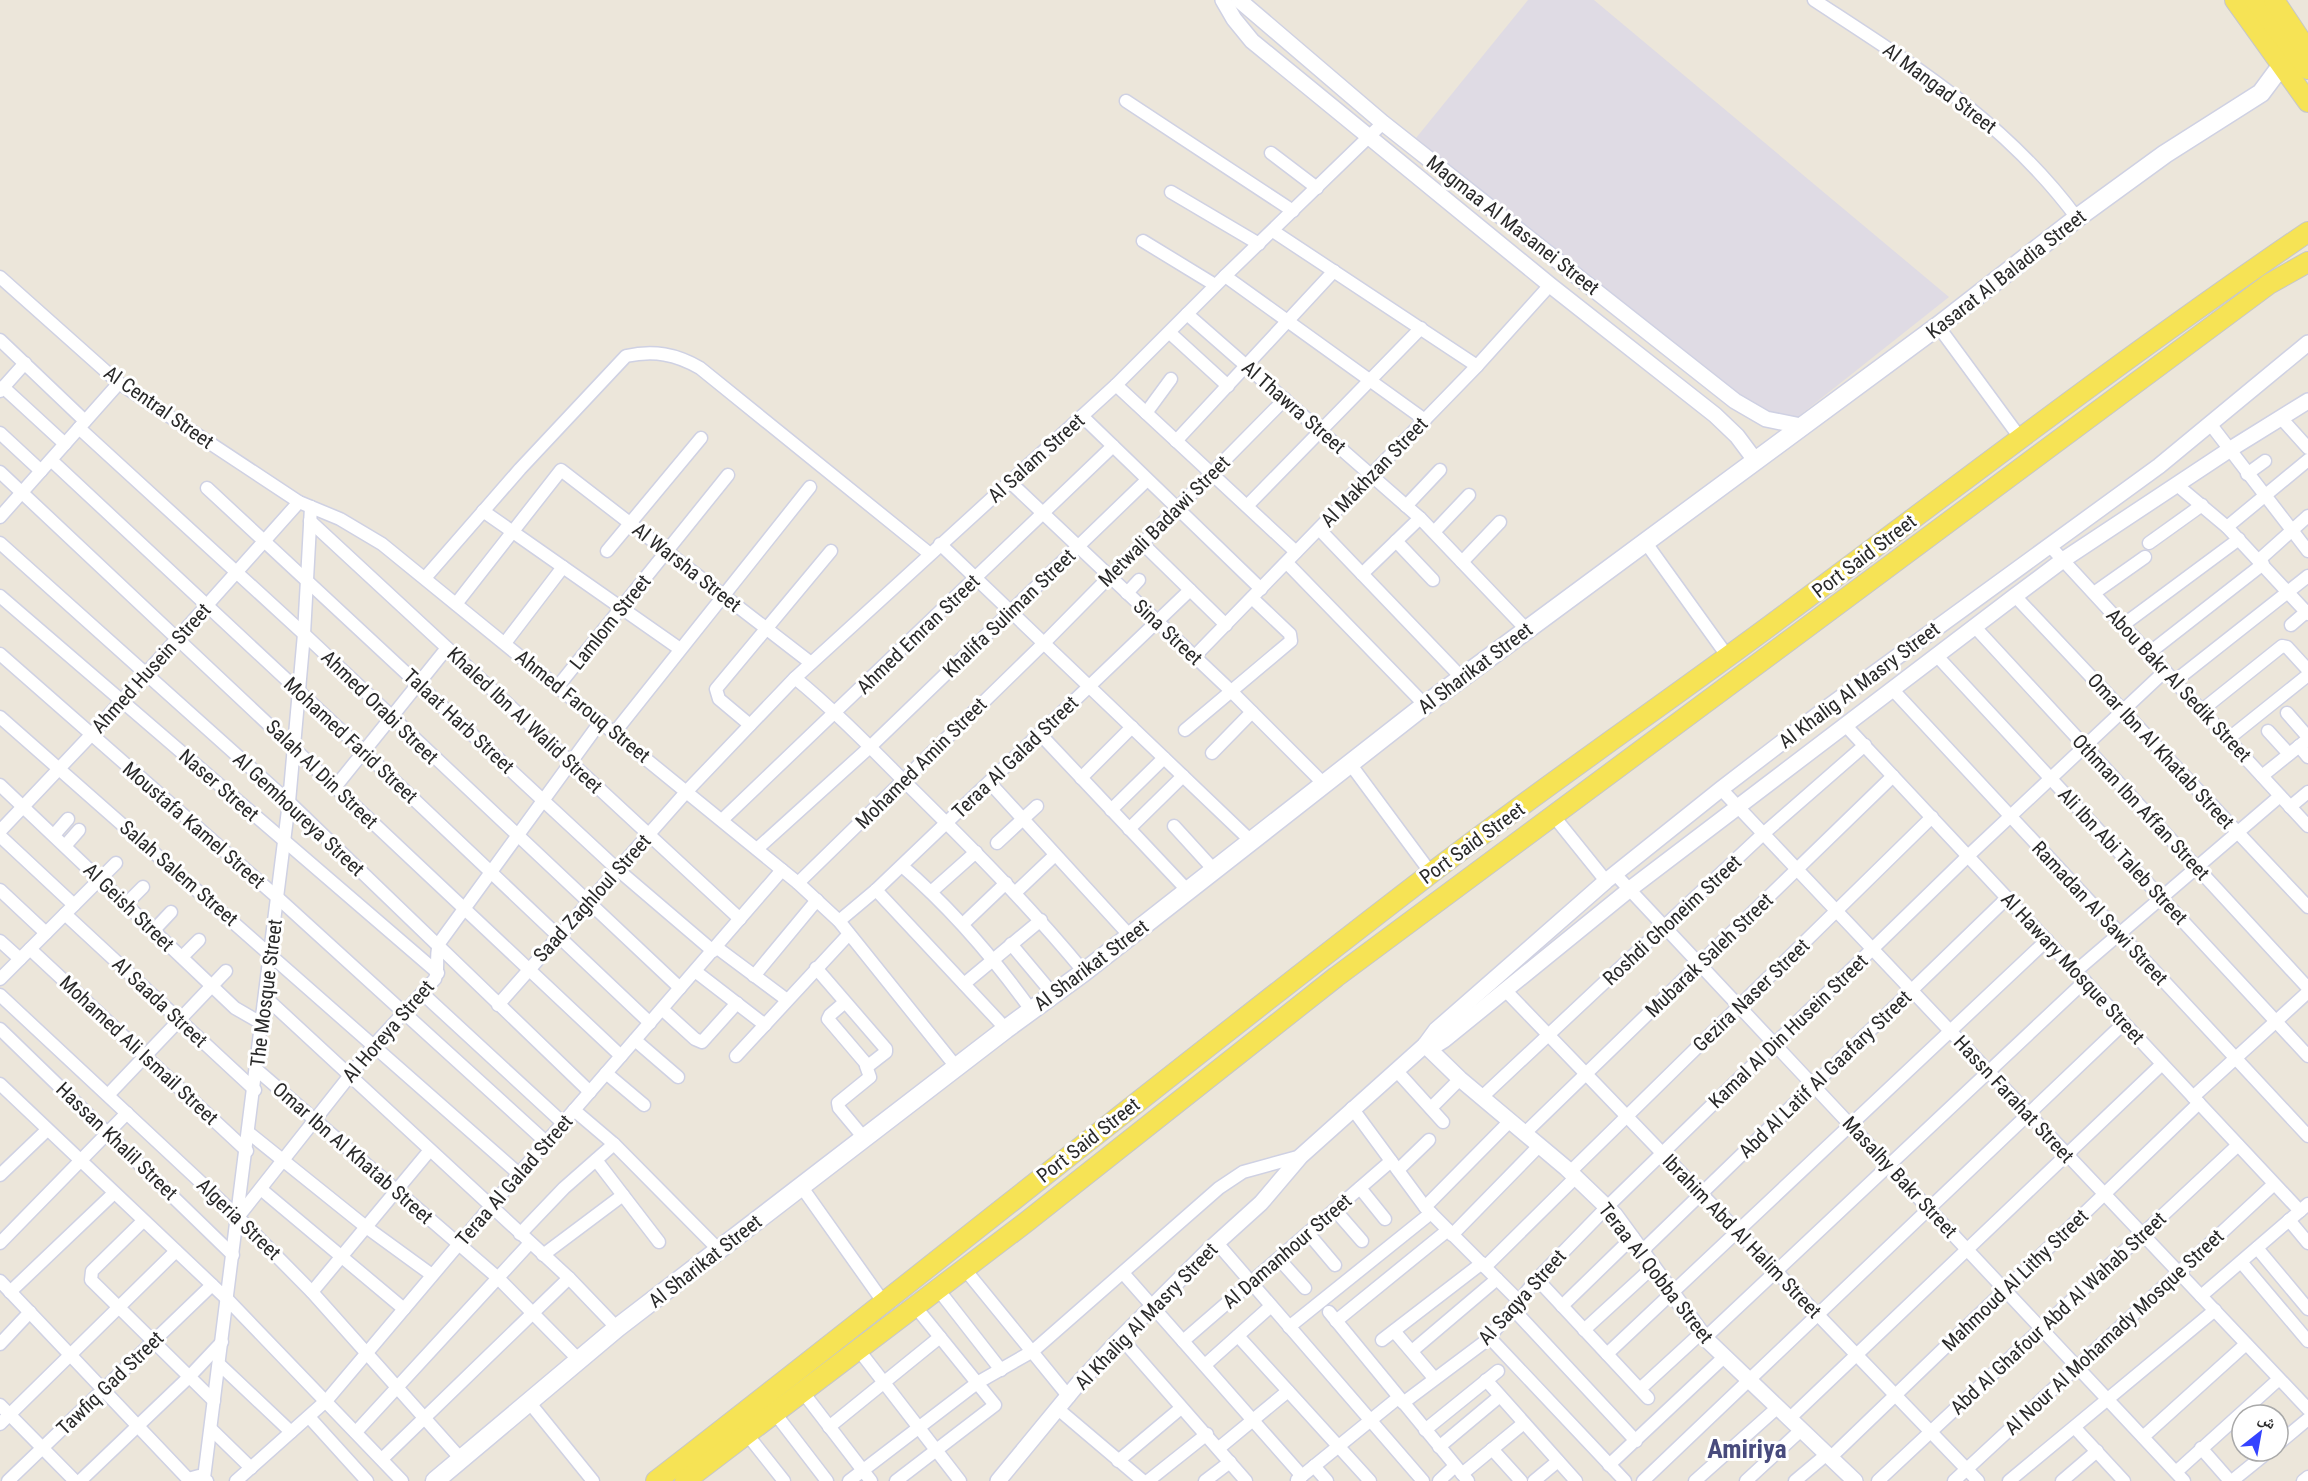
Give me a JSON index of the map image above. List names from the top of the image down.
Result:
{
  "streets": {
    "main road": ["Kasarat Al Baladia Street", "Port Said Street", "Al Sharikat Street"],
    "street": [
      "Al Mangad Street",
      "Magmaa Al Masanei Street",
      "Al Central Street",
      "Al Thawra Street",
      "Al Salam Street",
      "Al Makhzan Street",
      "Metwali Badawi Street",
      "Al Warsha Street",
      "Khalifa Suliman Street",
      "Lamlom Street",
      "Sina Street",
      "Ahmed Emran Street",
      "Ahmed Husein Street",
      "Al Khalig Al Masry Street",
      "Abou Bakr Al Sedik Street",
      "Ahmed Farouq Street",
      "Ahmed Orabi Street",
      "Khaled Ibn Al Walid Street",
      "Talaat Harb Street",
      "Mohamed Farid Street",
      "Omar Ibn Al Khatab Street",
      "Teraa Al Galad Street",
      "Mohamed Amin Street",
      "Salah Al Din Street",
      "Naser Street",
      "Othman Ibn Affan Street",
      "Al Gemhoureya Street",
      "Moustafa Kamel Street",
      "Ali Ibn Abi Taleb Street",
      "Salah Salem Street",
      "Saad Zaghloul Street",
      "Al Geish Street",
      "Ramadan Al Sawi Street",
      "Roshdi Ghoneim Street",
      "Mubarak Saleh Street",
      "Al Hawary Mosque Street",
      "The Mosque Street",
      "Gezira Naser Street",
      "Al Saada Street",
      "Al Horeya Street",
      "Kamal Al Din Husein Street",
      "Mohamed Ali Ismail Street",
      "Abd Al Latif Al Gaafary Street",
      "Hassn Farahat Street",
      "Hassan Khalil Street",
      "Masalhy Bakr Street",
      "Algeria Street",
      "Ibrahim Abd Al Halim Street",
      "Al Damanhour Street",
      "Teraa Al Qobba Street",
      "Mahmoud Al Lithy Street",
      "Al Saqya Street",
      "Abd Al Ghafour Abd Al Wahab Street",
      "Al Nour Al Mohamady Mosque Street",
      "Tawfiq Gad Street"
    ]
  },
  "crossings": [
    ["Al Mangad Street", "Kasarat Al Baladia Street"],
    ["Magmaa Al Masanei Street", "Kasarat Al Baladia Street"],
    ["Magmaa Al Masanei Street", "Al Salam Street"],
    ["Magmaa Al Masanei Street", "Al Makhzan Street"],
    ["Magmaa Al Masanei Street", "Al Sharikat Street"],
    ["Kasarat Al Baladia Street", "Al Sharikat Street"],
    ["Al Central Street", "Ahmed Husein Street"],
    ["Al Central Street", "Ahmed Farouq Street"],
    ["Al Central Street", "The Mosque Street"],
    ["Al Thawra Street", "Al Salam Street"],
    ["Al Thawra Street", "Al Makhzan Street"],
    ["Al Thawra Street", "Metwali Badawi Street"],
    ["Al Thawra Street", "Al Sharikat Street"],
    ["Al Salam Street", "Al Warsha Street"],
    ["Al Salam Street", "Sina Street"],
    ["Al Salam Street", "Ahmed Farouq Street"],
    ["Al Salam Street", "Saad Zaghloul Street"],
    ["Al Makhzan Street", "Sina Street"],
    ["Metwali Badawi Street", "Sina Street"],
    ["Metwali Badawi Street", "Mohamed Amin Street"],
    ["Port Said Street", "Masalhy Bakr Street"],
    ["Al Warsha Street", "Lamlom Street"],
    ["Khalifa Suliman Street", "Sina Street"],
    ["Khalifa Suliman Street", "Ahmed Farouq Street"],
    ["Lamlom Street", "Ahmed Farouq Street"],
    ["Sina Street", "Ahmed Emran Street"],
    ["Sina Street", "Al Sharikat Street"],
    ["Sina Street", "Teraa Al Galad Street"],
    ["Ahmed Emran Street", "Ahmed Farouq Street"],
    ["Ahmed Husein Street", "Ahmed Farouq Street"],
    ["Ahmed Husein Street", "Ahmed Orabi Street"],
    ["Ahmed Husein Street", "Talaat Harb Street"],
    ["Ahmed Husein Street", "Mohamed Farid Street"],
    ["Ahmed Husein Street", "Salah Al Din Street"],
    ["Ahmed Husein Street", "Naser Street"],
    ["Ahmed Husein Street", "Al Gemhoureya Street"],
    ["Ahmed Husein Street", "Moustafa Kamel Street"],
    ["Ahmed Husein Street", "Salah Salem Street"],
    ["Ahmed Husein Street", "Al Geish Street"],
    ["Ahmed Husein Street", "The Mosque Street"],
    ["Al Sharikat Street", "Ahmed Farouq Street"],
    ["Al Sharikat Street", "Omar Ibn Al Khatab Street"],
    ["Al Sharikat Street", "Algeria Street"],
    ["Al Khalig Al Masry Street", "Abou Bakr Al Sedik Street"],
    ["Al Khalig Al Masry Street", "Omar Ibn Al Khatab Street"],
    ["Al Khalig Al Masry Street", "Othman Ibn Affan Street"],
    ["Al Khalig Al Masry Street", "Ali Ibn Abi Taleb Street"],
    ["Al Khalig Al Masry Street", "Ramadan Al Sawi Street"],
    ["Al Khalig Al Masry Street", "Al Hawary Mosque Street"],
    ["Al Khalig Al Masry Street", "Hassn Farahat Street"],
    ["Al Khalig Al Masry Street", "Masalhy Bakr Street"],
    ["Al Khalig Al Masry Street", "Ibrahim Abd Al Halim Street"],
    ["Al Khalig Al Masry Street", "Teraa Al Qobba Street"],
    ["Abou Bakr Al Sedik Street", "Kamal Al Din Husein Street"],
    ["Ahmed Farouq Street", "Teraa Al Galad Street"],
    ["Ahmed Farouq Street", "Mohamed Amin Street"],
    ["Ahmed Farouq Street", "Saad Zaghloul Street"],
    ["Ahmed Farouq Street", "The Mosque Street"],
    ["Ahmed Orabi Street", "Teraa Al Galad Street"],
    ["Ahmed Orabi Street", "Saad Zaghloul Street"],
    ["Ahmed Orabi Street", "The Mosque Street"],
    ["Khaled Ibn Al Walid Street", "Teraa Al Galad Street"],
    ["Khaled Ibn Al Walid Street", "Saad Zaghloul Street"],
    ["Khaled Ibn Al Walid Street", "The Mosque Street"],
    ["Talaat Harb Street", "Teraa Al Galad Street"],
    ["Talaat Harb Street", "Saad Zaghloul Street"],
    ["Talaat Harb Street", "The Mosque Street"],
    ["Mohamed Farid Street", "Teraa Al Galad Street"],
    ["Mohamed Farid Street", "Saad Zaghloul Street"],
    ["Mohamed Farid Street", "The Mosque Street"],
    ["Omar Ibn Al Khatab Street", "Teraa Al Galad Street"],
    ["Omar Ibn Al Khatab Street", "The Mosque Street"],
    ["Omar Ibn Al Khatab Street", "Al Horeya Street"],
    ["Omar Ibn Al Khatab Street", "Kamal Al Din Husein Street"],
    ["Teraa Al Galad Street", "Salah Al Din Street"],
    ["Teraa Al Galad Street", "Al Gemhoureya Street"],
    ["Teraa Al Galad Street", "Moustafa Kamel Street"],
    ["Teraa Al Galad Street", "Salah Salem Street"],
    ["Teraa Al Galad Street", "Algeria Street"],
    ["Salah Al Din Street", "Saad Zaghloul Street"],
    ["Salah Al Din Street", "The Mosque Street"],
    ["Naser Street", "The Mosque Street"],
    ["Naser Street", "Al Horeya Street"],
    ["Othman Ibn Affan Street", "Kamal Al Din Husein Street"],
    ["Al Gemhoureya Street", "Saad Zaghloul Street"],
    ["Al Gemhoureya Street", "The Mosque Street"],
    ["Al Gemhoureya Street", "Al Horeya Street"],
    ["Moustafa Kamel Street", "The Mosque Street"],
    ["Moustafa Kamel Street", "Al Horeya Street"],
    ["Ali Ibn Abi Taleb Street", "Kamal Al Din Husein Street"],
    ["Salah Salem Street", "The Mosque Street"],
    ["Salah Salem Street", "Al Horeya Street"],
    ["Al Geish Street", "The Mosque Street"],
    ["Ramadan Al Sawi Street", "Kamal Al Din Husein Street"],
    ["Roshdi Ghoneim Street", "Al Hawary Mosque Street"],
    ["Roshdi Ghoneim Street", "Hassn Farahat Street"],
    ["Roshdi Ghoneim Street", "Masalhy Bakr Street"],
    ["Roshdi Ghoneim Street", "Ibrahim Abd Al Halim Street"],
    ["Roshdi Ghoneim Street", "Teraa Al Qobba Street"],
    ["Mubarak Saleh Street", "Al Hawary Mosque Street"],
    ["Mubarak Saleh Street", "Hassn Farahat Street"],
    ["Mubarak Saleh Street", "Masalhy Bakr Street"],
    ["Mubarak Saleh Street", "Ibrahim Abd Al Halim Street"],
    ["Mubarak Saleh Street", "Teraa Al Qobba Street"],
    ["Al Hawary Mosque Street", "Gezira Naser Street"],
    ["Al Hawary Mosque Street", "Kamal Al Din Husein Street"],
    ["Al Hawary Mosque Street", "Abd Al Latif Al Gaafary Street"],
    ["Al Hawary Mosque Street", "Mahmoud Al Lithy Street"],
    ["Al Hawary Mosque Street", "Abd Al Ghafour Abd Al Wahab Street"],
    ["Al Hawary Mosque Street", "Al Nour Al Mohamady Mosque Street"],
    ["The Mosque Street", "Al Saada Street"],
    ["The Mosque Street", "Al Horeya Street"],
    ["The Mosque Street", "Mohamed Ali Ismail Street"],
    ["The Mosque Street", "Hassan Khalil Street"],
    ["The Mosque Street", "Algeria Street"],
    ["Gezira Naser Street", "Hassn Farahat Street"],
    ["Gezira Naser Street", "Masalhy Bakr Street"],
    ["Gezira Naser Street", "Ibrahim Abd Al Halim Street"],
    ["Gezira Naser Street", "Teraa Al Qobba Street"],
    ["Al Horeya Street", "Algeria Street"],
    ["Kamal Al Din Husein Street", "Hassn Farahat Street"],
    ["Kamal Al Din Husein Street", "Masalhy Bakr Street"],
    ["Kamal Al Din Husein Street", "Ibrahim Abd Al Halim Street"],
    ["Kamal Al Din Husein Street", "Teraa Al Qobba Street"],
    ["Kamal Al Din Husein Street", "Al Saqya Street"],
    ["Abd Al Latif Al Gaafary Street", "Hassn Farahat Street"],
    ["Abd Al Latif Al Gaafary Street", "Masalhy Bakr Street"],
    ["Abd Al Latif Al Gaafary Street", "Ibrahim Abd Al Halim Street"],
    ["Abd Al Latif Al Gaafary Street", "Teraa Al Qobba Street"],
    ["Hassn Farahat Street", "Mahmoud Al Lithy Street"],
    ["Hassn Farahat Street", "Abd Al Ghafour Abd Al Wahab Street"],
    ["Hassn Farahat Street", "Al Nour Al Mohamady Mosque Street"],
    ["Masalhy Bakr Street", "Mahmoud Al Lithy Street"],
    ["Masalhy Bakr Street", "Abd Al Ghafour Abd Al Wahab Street"],
    ["Masalhy Bakr Street", "Al Nour Al Mohamady Mosque Street"],
    ["Ibrahim Abd Al Halim Street", "Mahmoud Al Lithy Street"],
    ["Ibrahim Abd Al Halim Street", "Abd Al Ghafour Abd Al Wahab Street"],
    ["Ibrahim Abd Al Halim Street", "Al Nour Al Mohamady Mosque Street"],
    ["Teraa Al Qobba Street", "Mahmoud Al Lithy Street"],
    ["Teraa Al Qobba Street", "Al Saqya Street"]
  ],
  "districts": ["Amiriya"],
  "north": "top right"
}
